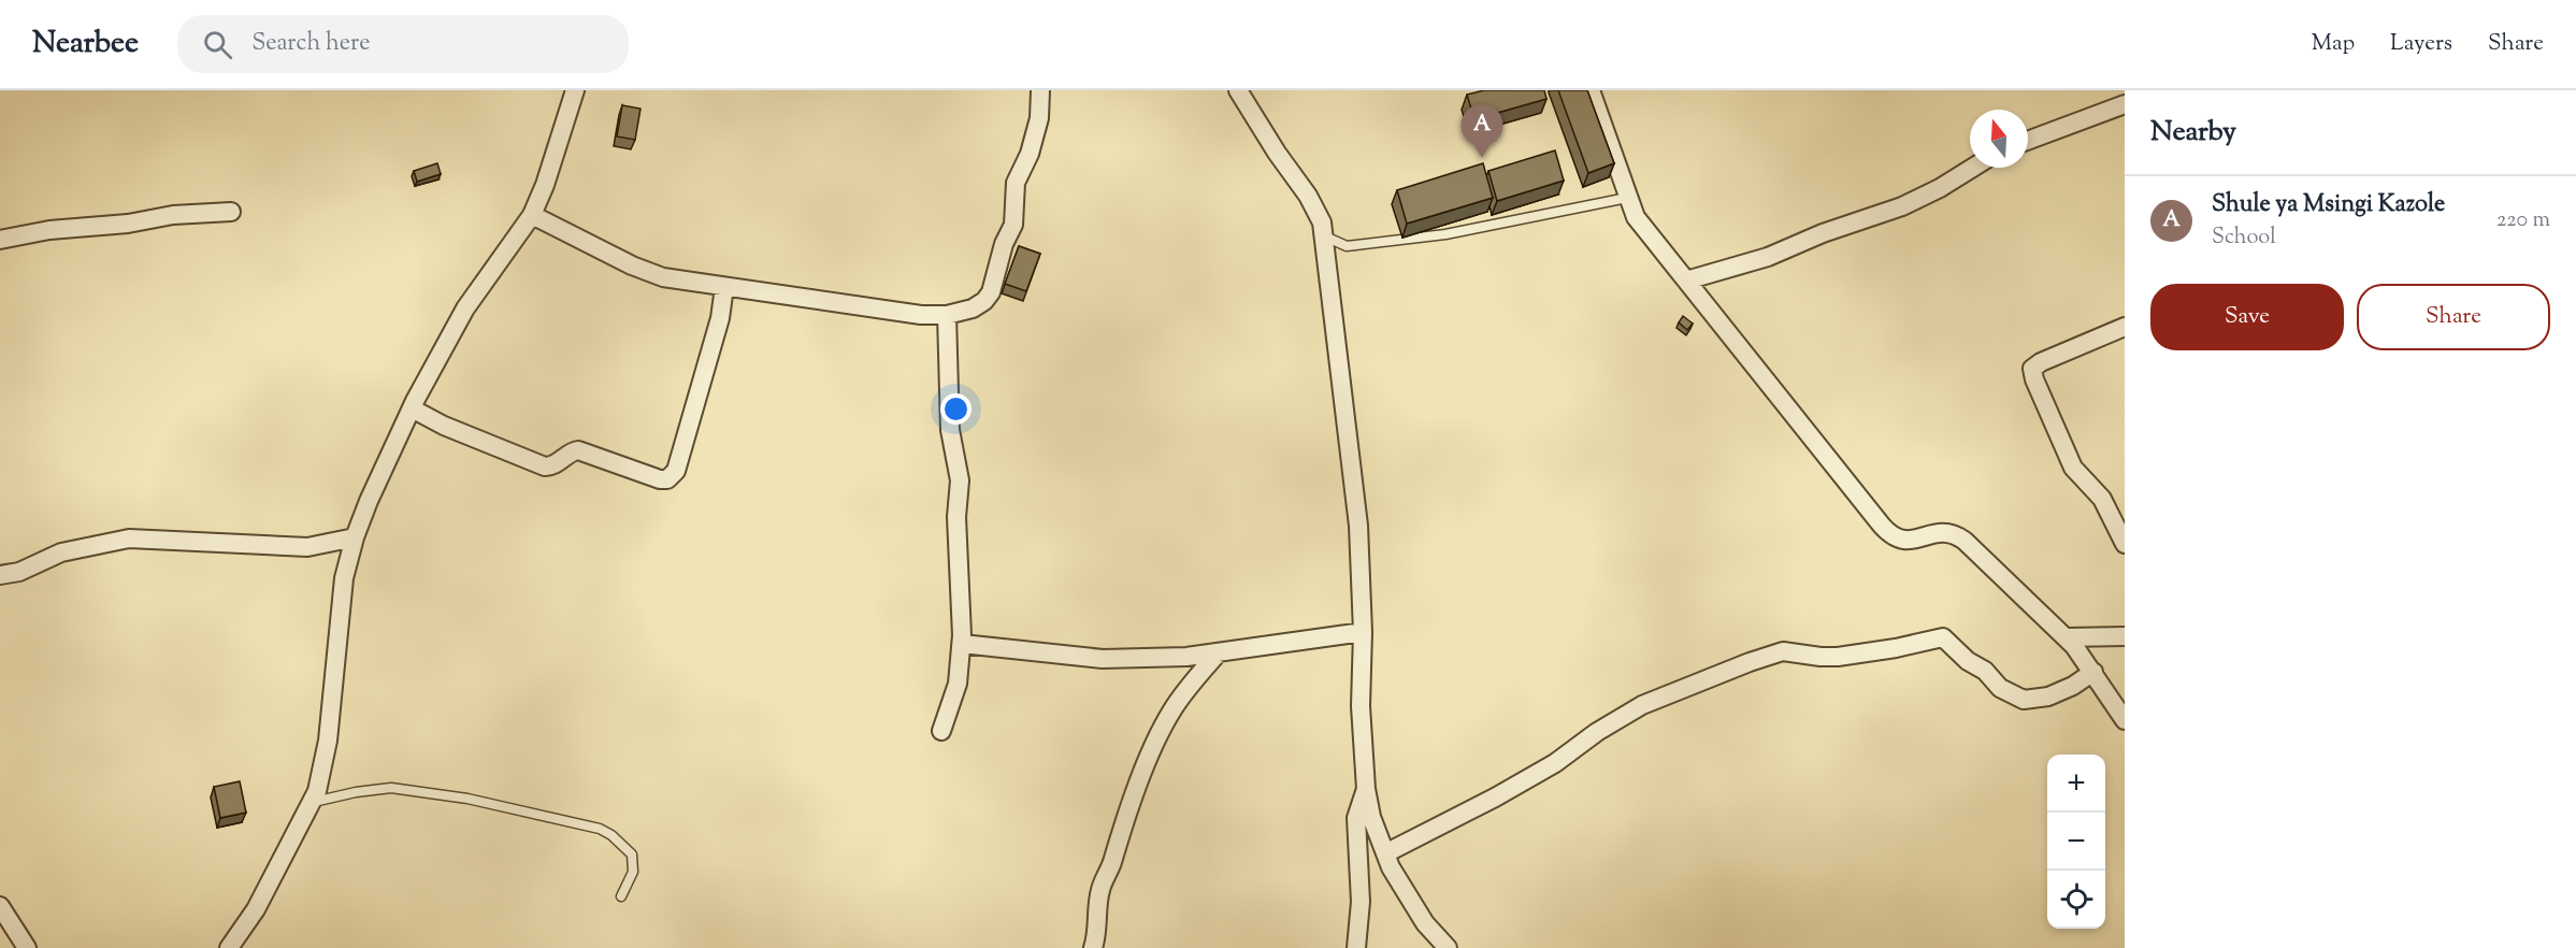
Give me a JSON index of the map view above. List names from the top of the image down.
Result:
{
  "north": "top",
  "page": {
    "header": "Nearbee",
    "search": "Search here",
    "nav": ["Map", "Layers", "Share"],
    "heading": "Nearby",
    "pins": "A",
    "list": [
      {
        "mark": "A",
        "name": "Shule ya Msingi Kazole",
        "note": "School",
        "value": "220 m"
      }
    ],
    "buttons": ["Save", "Share"],
    "map_buttons": ["+", "−"]
  }
}
